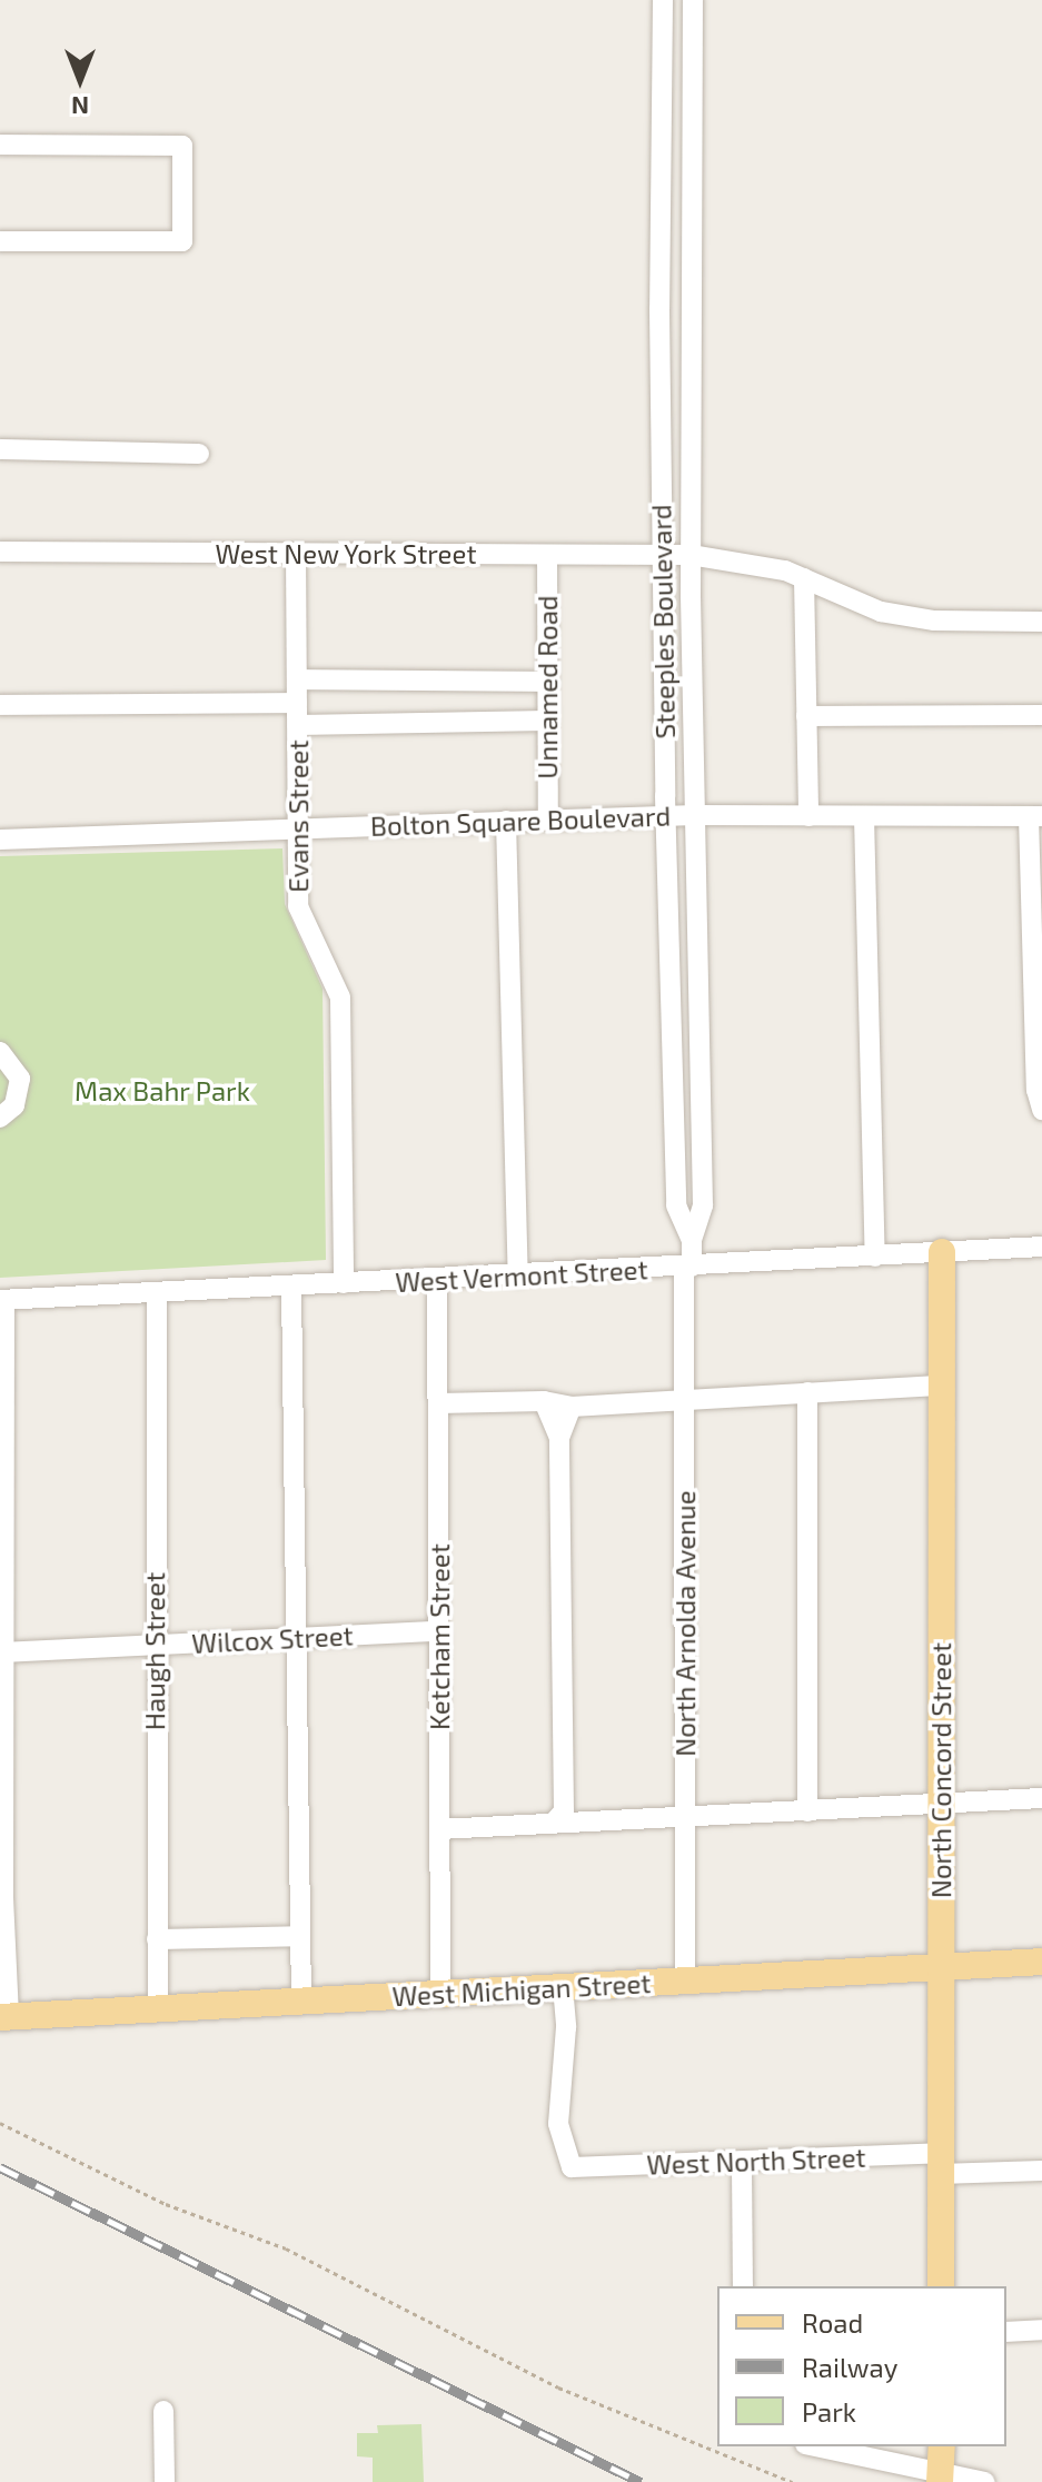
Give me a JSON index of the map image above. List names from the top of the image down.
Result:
{
  "streets": {
    "main road": ["North Concord Street", "West Michigan Street"],
    "street": [
      "West New York Street",
      "Steeples Boulevard",
      "Unnamed Road",
      "Evans Street",
      "Bolton Square Boulevard",
      "West Vermont Street",
      "North Arnolda Avenue",
      "Ketcham Street",
      "Wilcox Street",
      "Haugh Street",
      "West North Street"
    ]
  },
  "crossings": [
    ["West New York Street", "Steeples Boulevard"],
    ["West New York Street", "Unnamed Road"],
    ["West New York Street", "Evans Street"],
    ["Steeples Boulevard", "Bolton Square Boulevard"],
    ["Steeples Boulevard", "West Vermont Street"],
    ["Steeples Boulevard", "North Arnolda Avenue"],
    ["Unnamed Road", "Bolton Square Boulevard"],
    ["Evans Street", "Bolton Square Boulevard"],
    ["Evans Street", "West Vermont Street"],
    ["West Vermont Street", "North Arnolda Avenue"],
    ["West Vermont Street", "Ketcham Street"],
    ["West Vermont Street", "Haugh Street"],
    ["West Vermont Street", "North Concord Street"],
    ["North Arnolda Avenue", "West Michigan Street"],
    ["Ketcham Street", "Wilcox Street"],
    ["Ketcham Street", "West Michigan Street"],
    ["Wilcox Street", "Haugh Street"],
    ["Haugh Street", "West Michigan Street"],
    ["North Concord Street", "West Michigan Street"],
    ["North Concord Street", "West North Street"],
    ["West Michigan Street", "West North Street"]
  ],
  "parks": ["Max Bahr Park"],
  "legend": ["Road", "Railway", "Park"],
  "north": "bottom"
}
